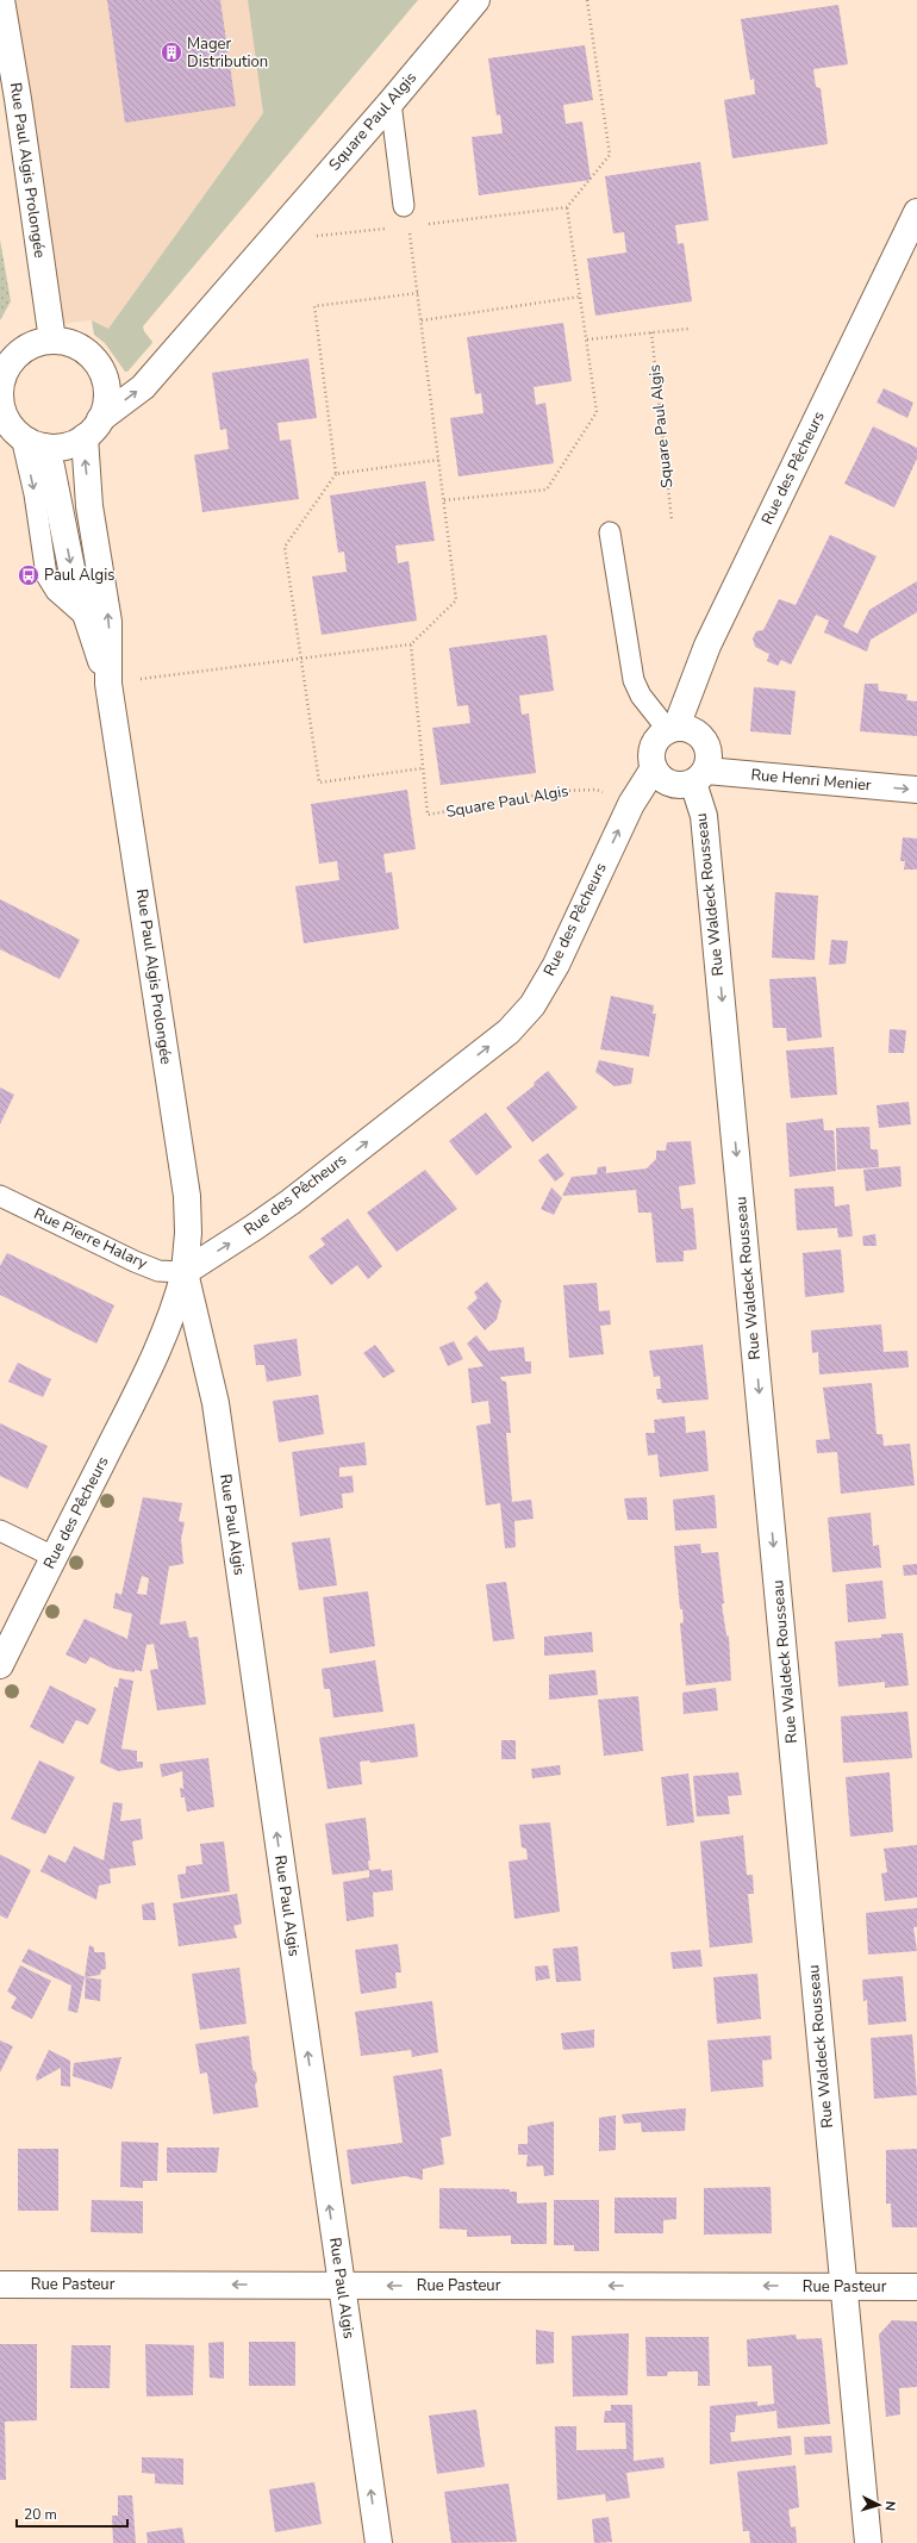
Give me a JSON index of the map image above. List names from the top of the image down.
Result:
{
  "streets": {
    "street": [
      "Square Paul Algis",
      "Rue Paul Algis Prolongée",
      "Rue des Pêcheurs",
      "Rue Henri Menier",
      "Rue Waldeck Rousseau",
      "Rue Paul Algis",
      "Rue Pasteur"
    ],
    "lane": ["Rue Pierre Halary"]
  },
  "crossings": [
    ["Square Paul Algis", "Rue Paul Algis Prolongée"],
    ["Square Paul Algis", "Rue des Pêcheurs"],
    ["Rue Paul Algis Prolongée", "Rue des Pêcheurs"],
    ["Rue Paul Algis Prolongée", "Rue Pierre Halary"],
    ["Rue Paul Algis Prolongée", "Rue Paul Algis"],
    ["Rue des Pêcheurs", "Rue Henri Menier"],
    ["Rue des Pêcheurs", "Rue Waldeck Rousseau"],
    ["Rue des Pêcheurs", "Rue Pierre Halary"],
    ["Rue des Pêcheurs", "Rue Paul Algis"],
    ["Rue Henri Menier", "Rue Waldeck Rousseau"],
    ["Rue Waldeck Rousseau", "Rue Pasteur"],
    ["Rue Pierre Halary", "Rue Paul Algis"],
    ["Rue Paul Algis", "Rue Pasteur"]
  ],
  "one_way": [
    "Rue des Pêcheurs",
    "Rue Henri Menier",
    "Rue Waldeck Rousseau",
    "Rue Paul Algis",
    "Rue Pasteur"
  ],
  "places": {
    "building": ["Mager Distribution"],
    "bus stop": ["Paul Algis"]
  },
  "scale_bar": "20 m",
  "north": "right"
}
